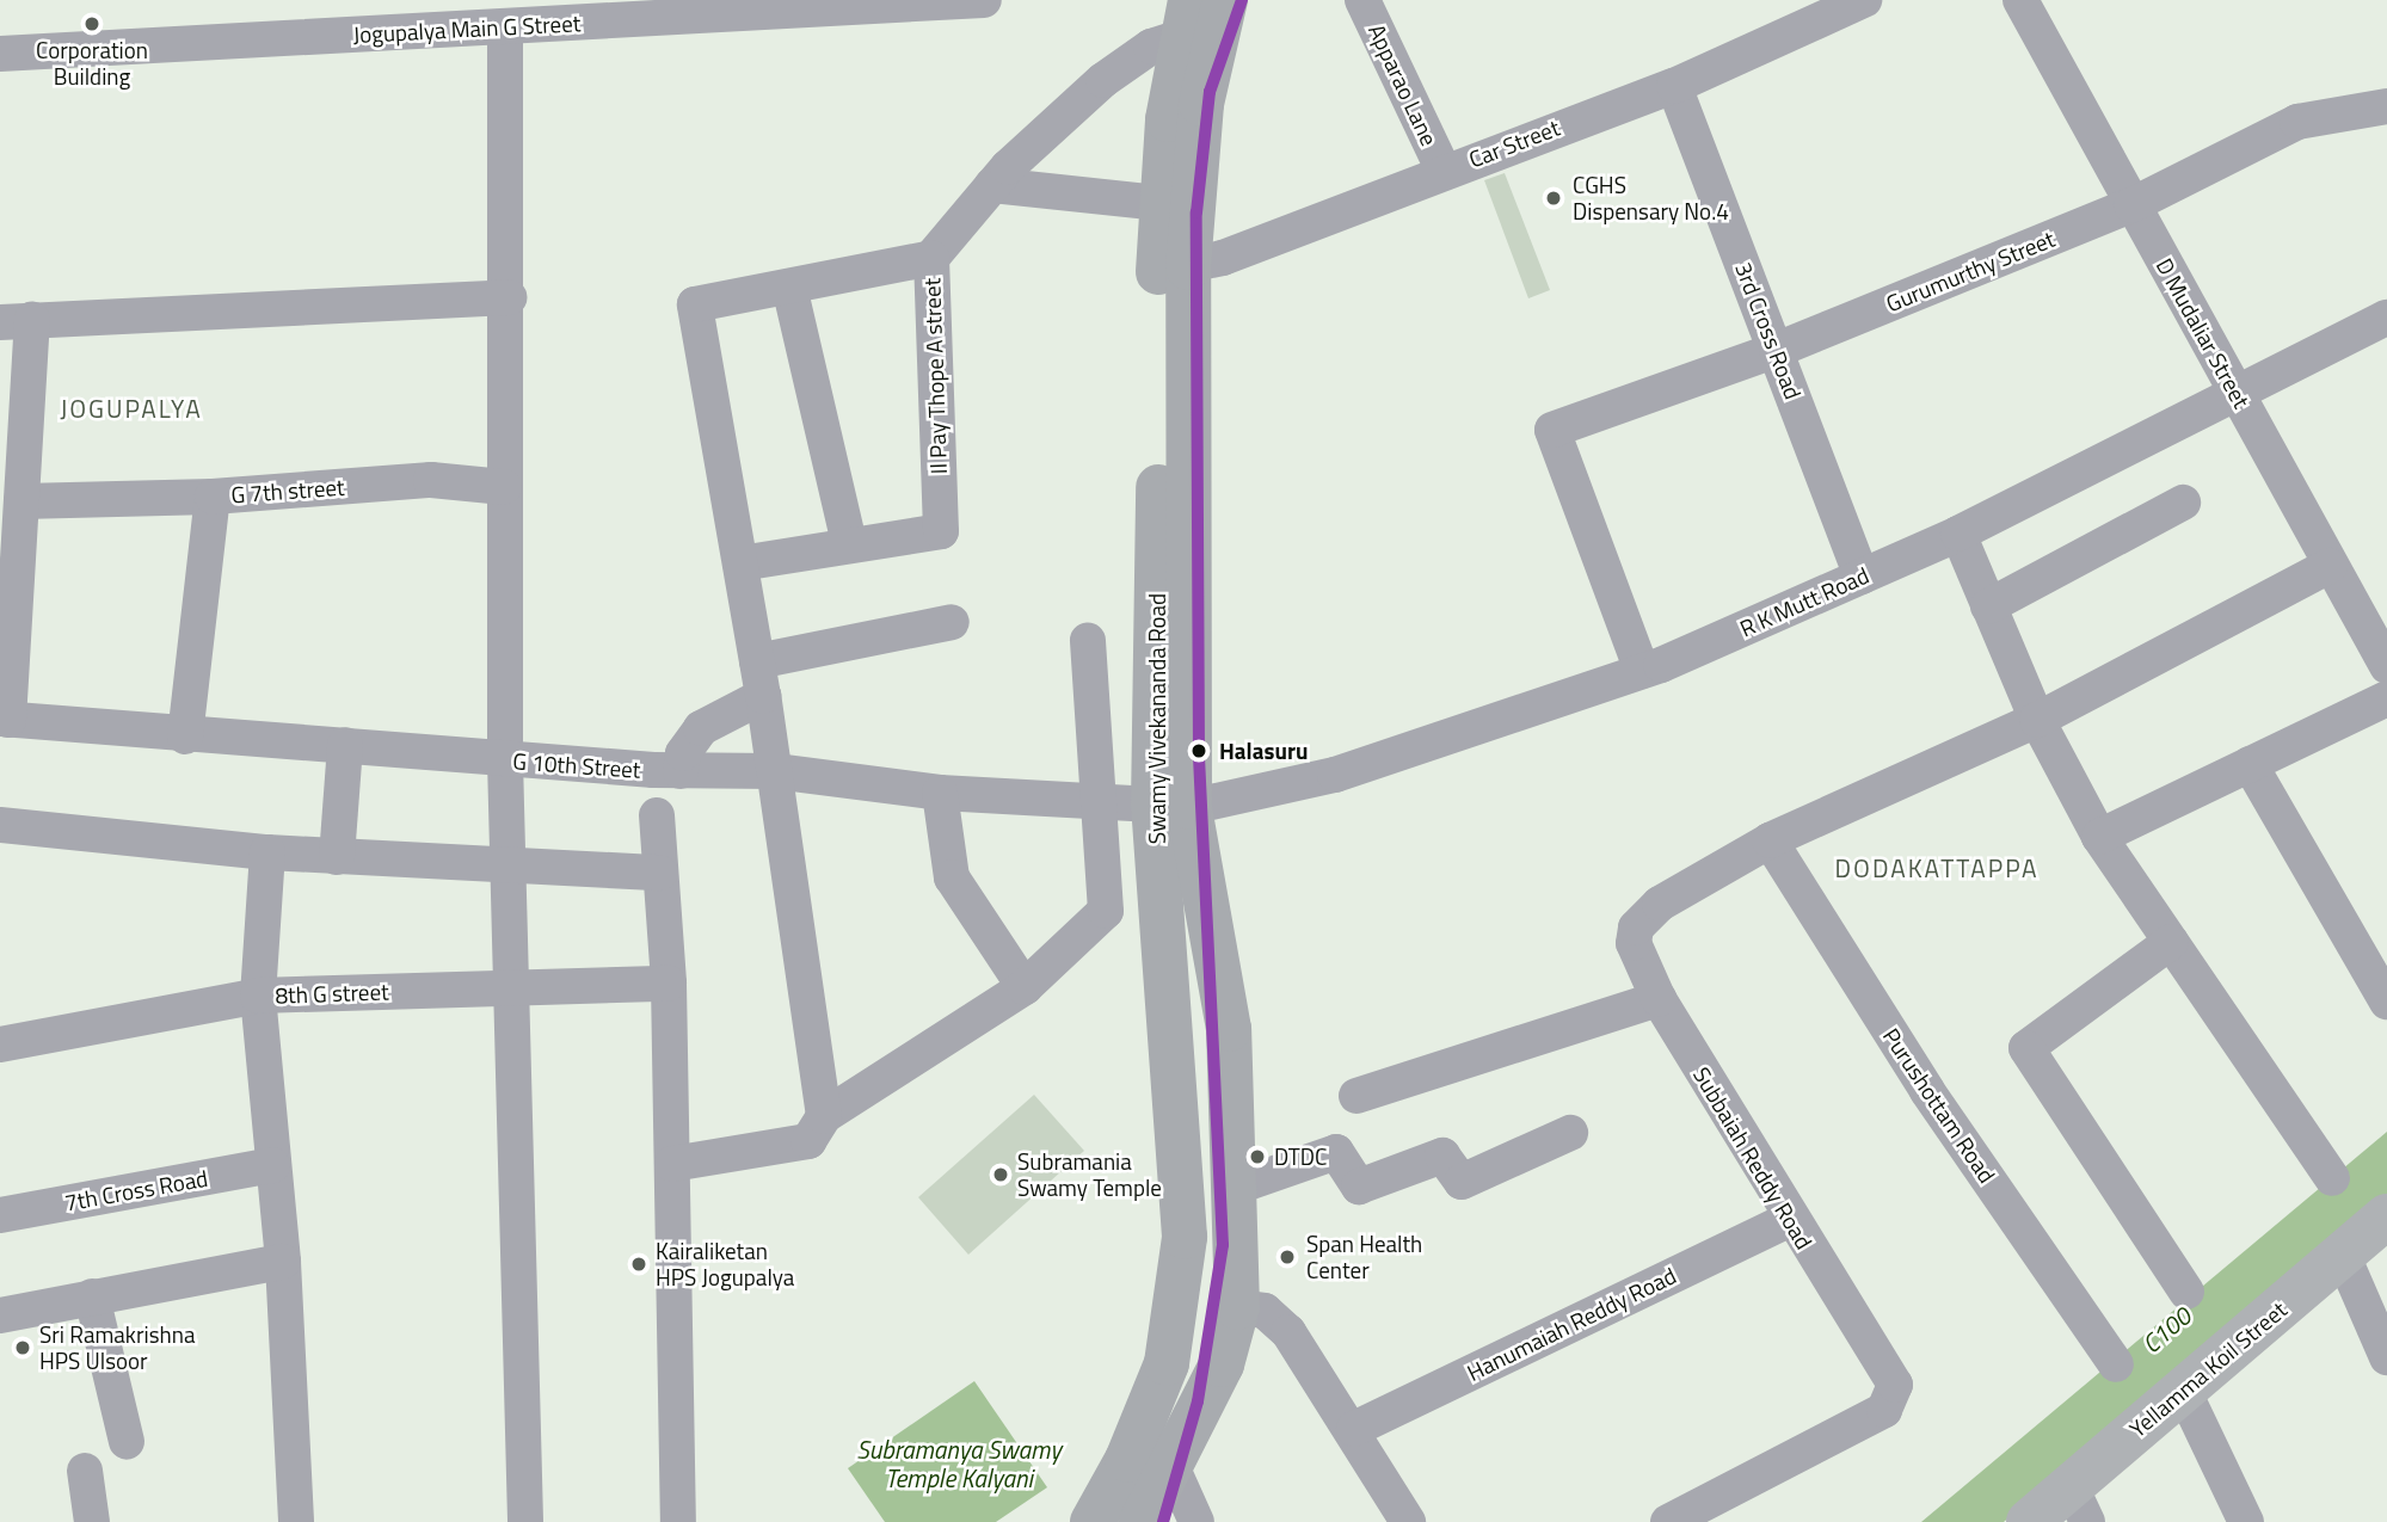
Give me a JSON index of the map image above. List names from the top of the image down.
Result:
{
  "streets": {
    "main road": ["Swamy Vivekananda Road"],
    "street": [
      "Jogupalya Main G Street",
      "Apparao Lane",
      "Car Street",
      "Gurumurthy Street",
      "3rd Cross Road",
      "D Mudaliar Street",
      "Il Pay Thope A street",
      "G 7th street",
      "R K Mutt Road",
      "G 10th Street",
      "8th G street",
      "Purushottam Road",
      "Subbaiah Reddy Road",
      "7th Cross Road",
      "Hanumaiah Reddy Road",
      "Yellamma Koil Street"
    ]
  },
  "crossings": [
    ["Apparao Lane", "Car Street"],
    ["Car Street", "3rd Cross Road"],
    ["Car Street", "Swamy Vivekananda Road"],
    ["Gurumurthy Street", "3rd Cross Road"],
    ["Gurumurthy Street", "D Mudaliar Street"],
    ["Gurumurthy Street", "R K Mutt Road"],
    ["3rd Cross Road", "R K Mutt Road"],
    ["D Mudaliar Street", "R K Mutt Road"],
    ["Il Pay Thope A street", "Swamy Vivekananda Road"],
    ["G 7th street", "G 10th Street"],
    ["R K Mutt Road", "Swamy Vivekananda Road"],
    ["R K Mutt Road", "G 10th Street"],
    ["Swamy Vivekananda Road", "G 10th Street"],
    ["Purushottam Road", "Subbaiah Reddy Road"],
    ["Subbaiah Reddy Road", "Hanumaiah Reddy Road"]
  ],
  "districts": ["JOGUPALYA", "DODAKATTAPPA"],
  "water": ["C100", "Subramanya Swamy Temple Kalyani"],
  "places": [
    "Corporation Building",
    "CGHS Dispensary No.4",
    "Halasuru",
    "DTDC",
    "Subramania Swamy Temple",
    "Span Health Center",
    "Kairaliketan HPS Jogupalya",
    "Sri Ramakrishna HPS Ulsoor"
  ]
}
